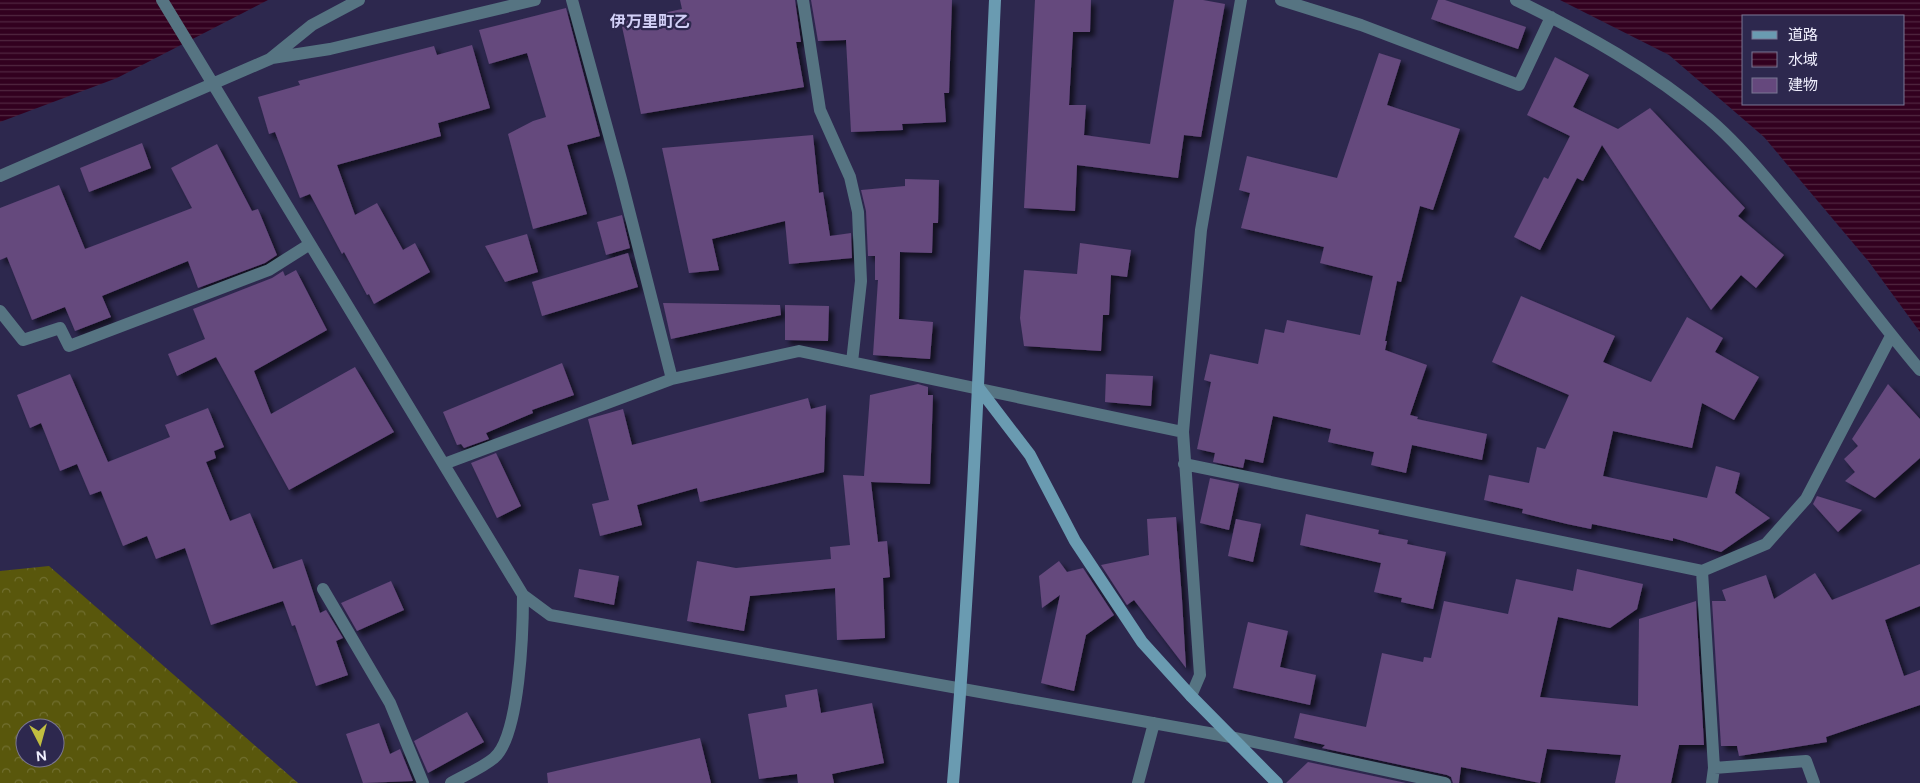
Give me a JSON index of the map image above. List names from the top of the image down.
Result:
{
  "districts": ["伊万里町乙"],
  "legend": ["道路", "水域", "建物"],
  "north": "bottom"
}
